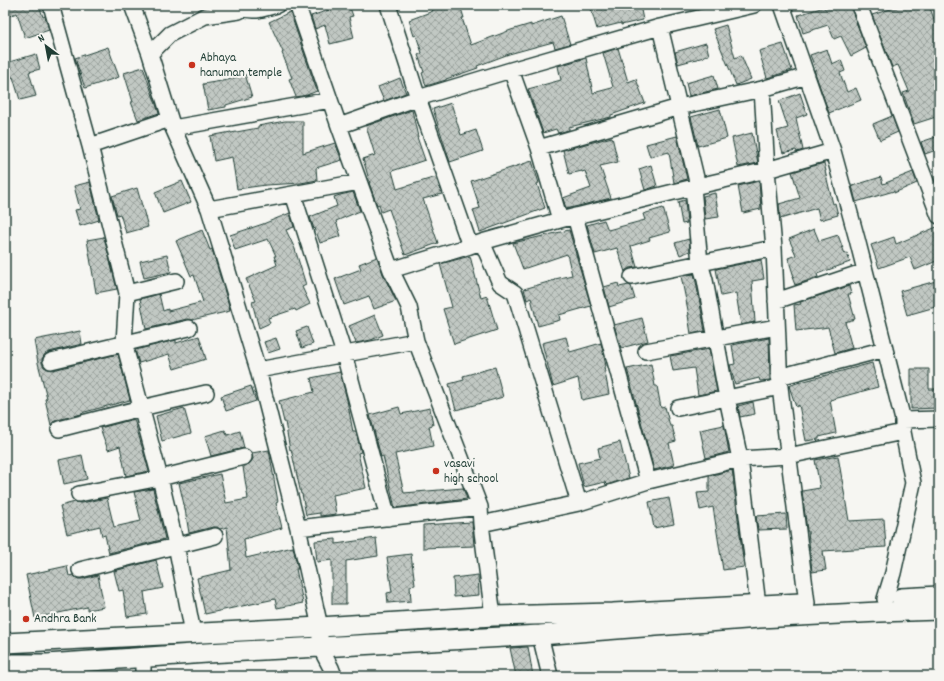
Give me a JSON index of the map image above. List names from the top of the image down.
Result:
{
  "places": ["Abhaya hanuman temple", "vasavi high school", "Andhra Bank"],
  "north": "top left"
}
